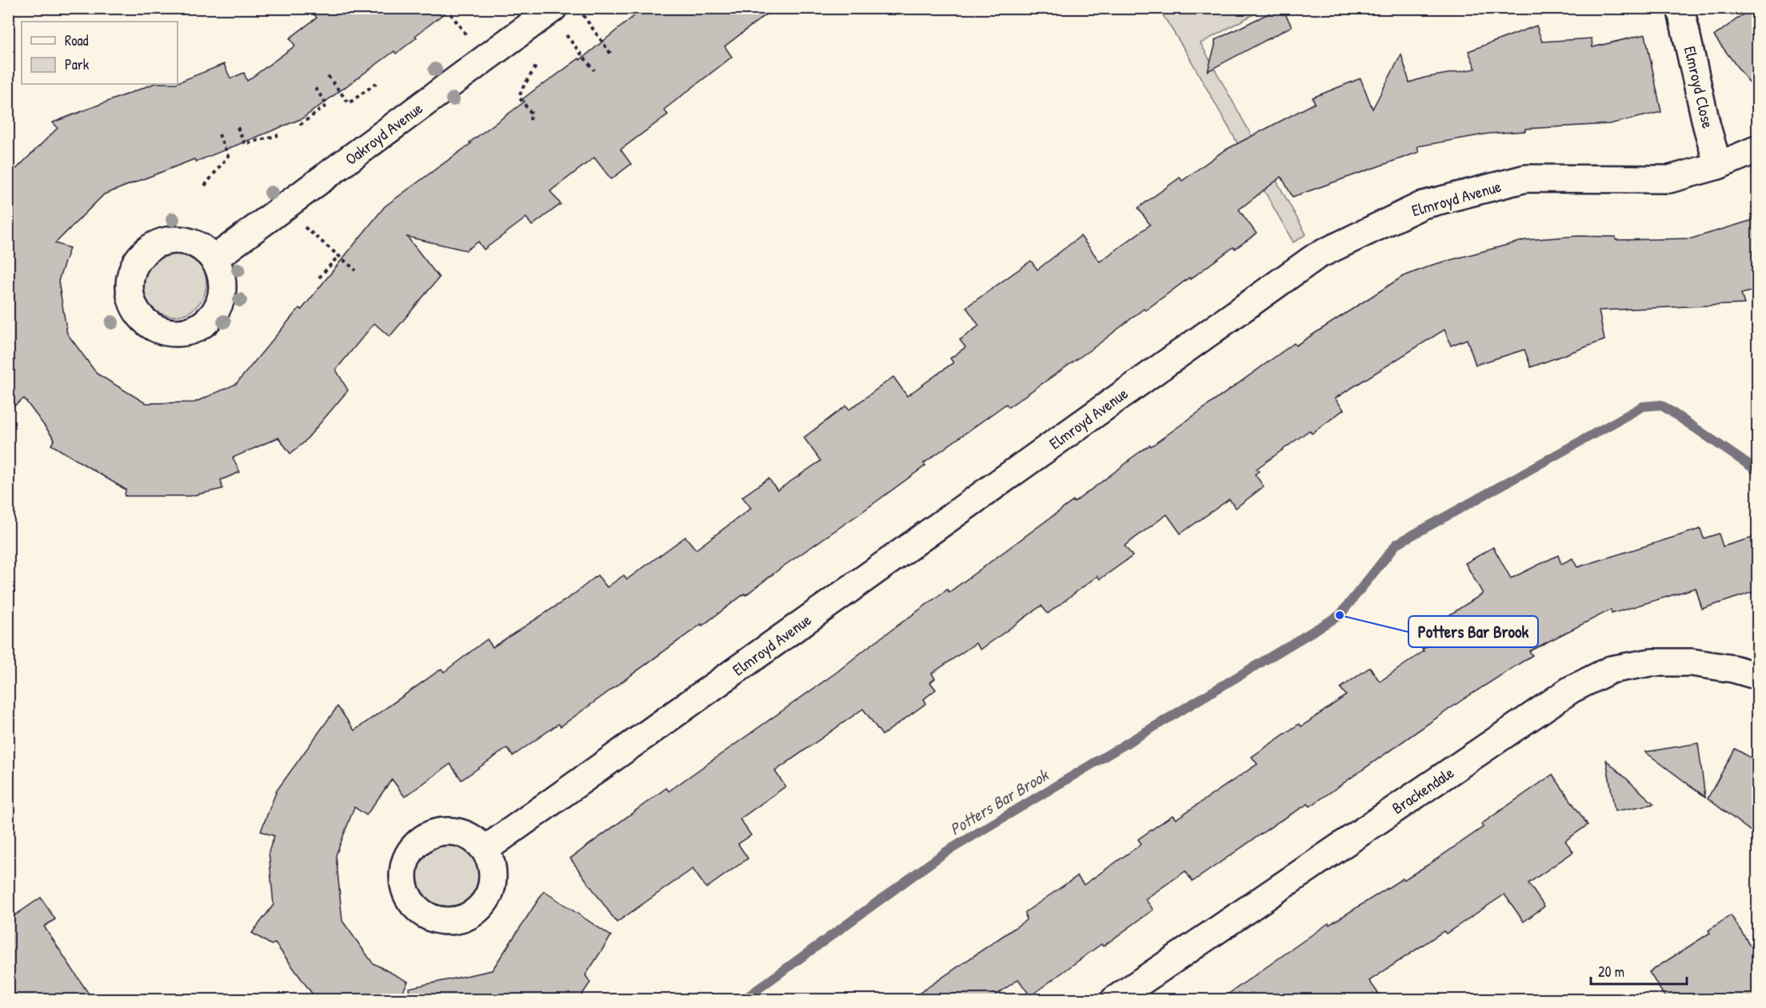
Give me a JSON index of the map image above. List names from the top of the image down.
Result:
{
  "streets": {
    "street": [
      "Elmroyd Close",
      "Oakroyd Avenue",
      "Elmroyd Avenue",
      "Brackendale"
    ]
  },
  "crossings": [
    ["Elmroyd Close", "Elmroyd Avenue"]
  ],
  "water": ["Potters Bar Brook"],
  "places": ["Potters Bar Brook"],
  "legend": ["Road", "Park"],
  "scale_bar": "20 m"
}
